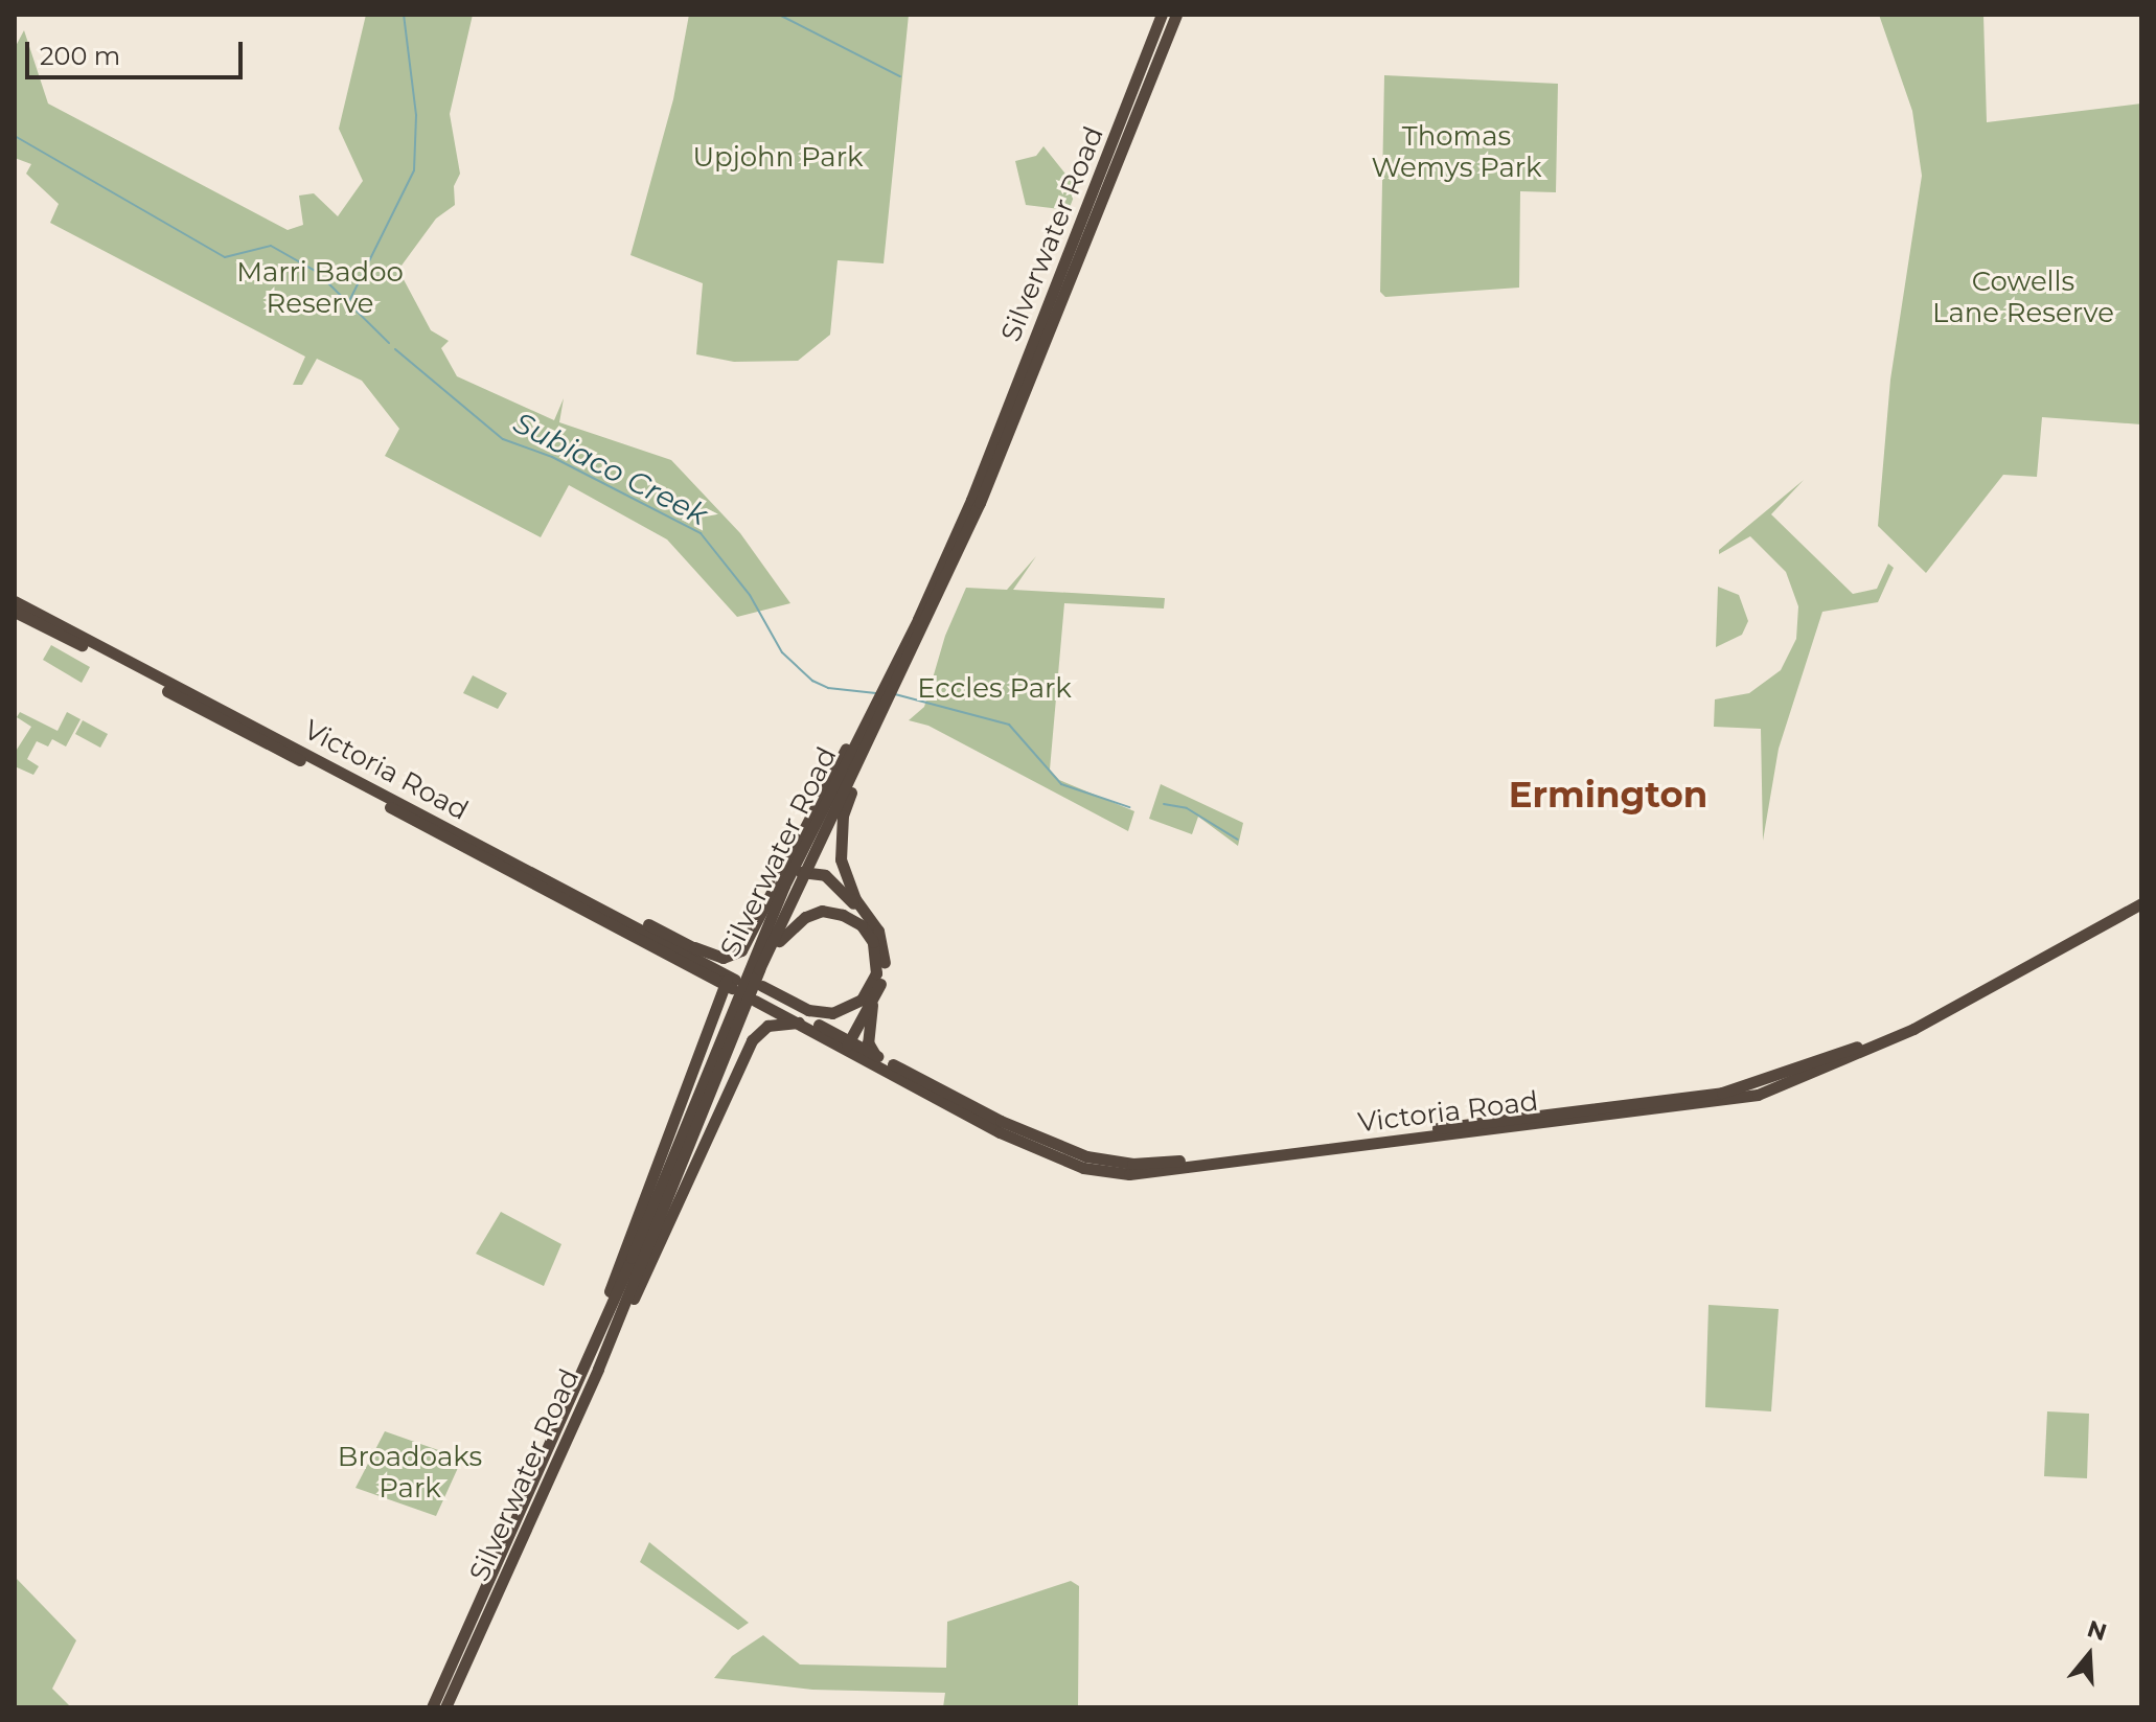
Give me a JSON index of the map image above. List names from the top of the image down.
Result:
{
  "streets": {
    "highway": ["Silverwater Road", "Victoria Road"]
  },
  "districts": ["Ermington"],
  "water": ["Subiaco Creek"],
  "parks": [
    "Thomas Wemys Park",
    "Upjohn Park",
    "Marri Badoo Reserve",
    "Cowells Lane Reserve",
    "Eccles Park",
    "Broadoaks Park"
  ],
  "scale_bar": "200 m",
  "north": "top"
}
